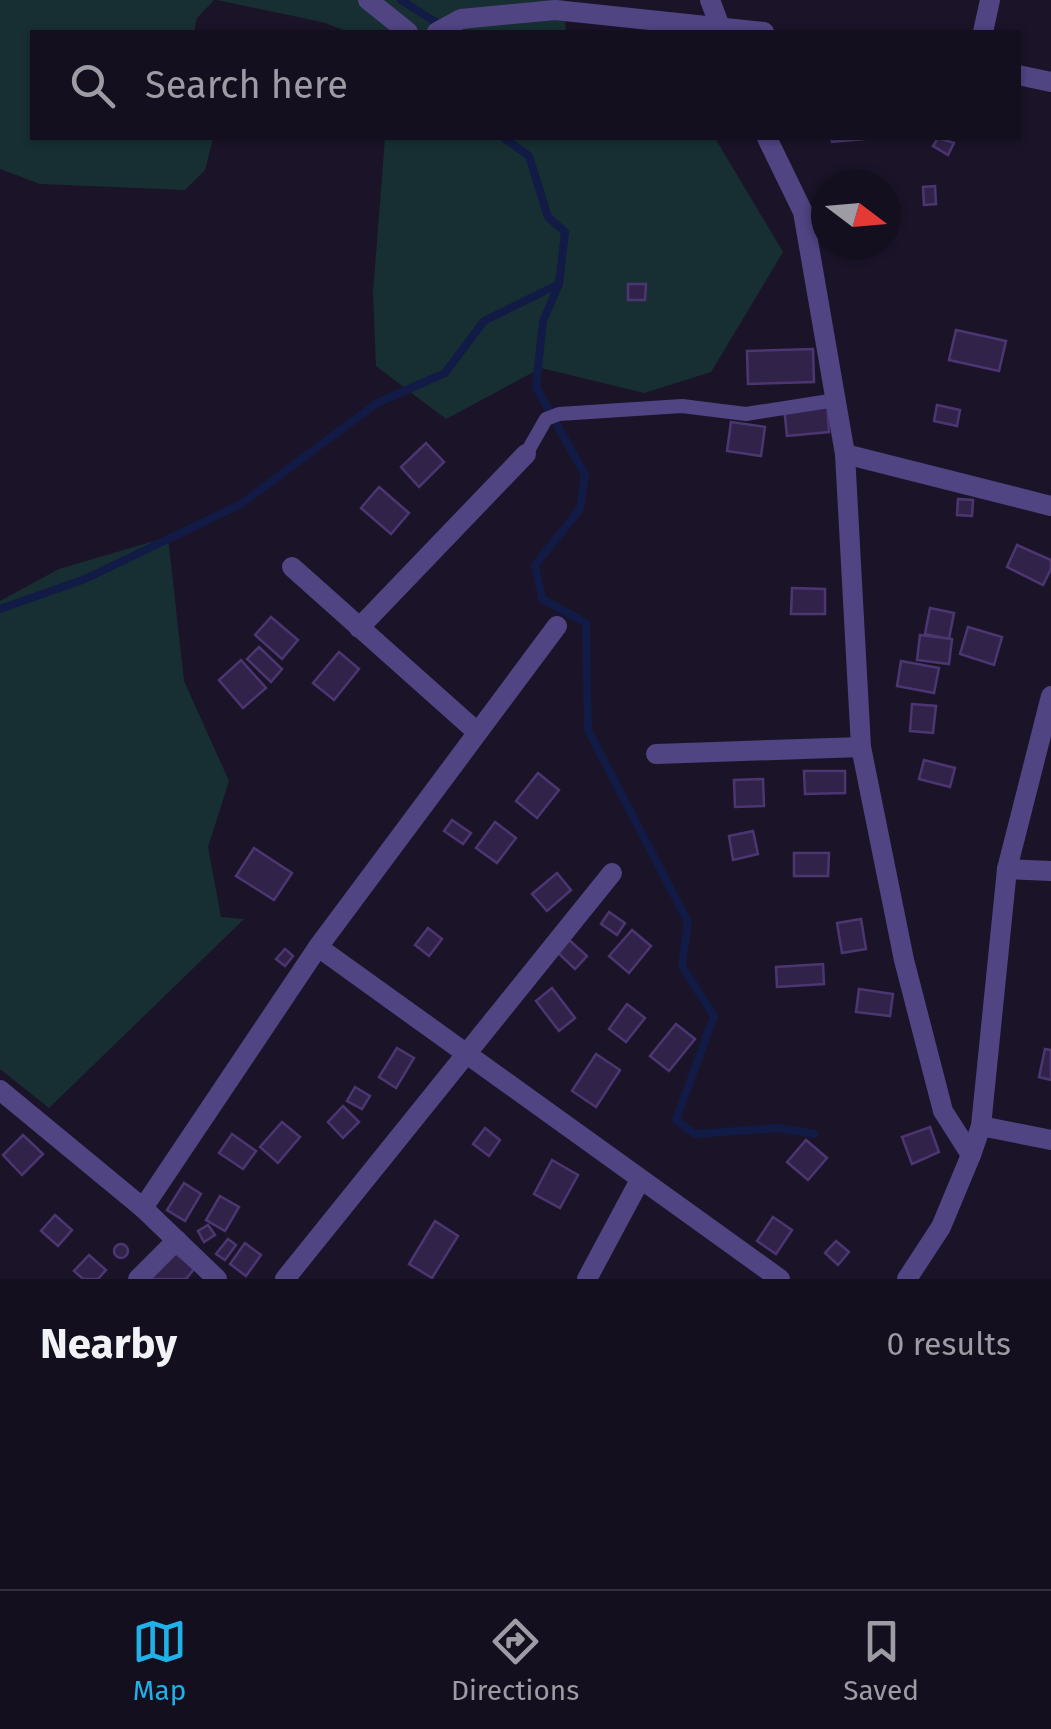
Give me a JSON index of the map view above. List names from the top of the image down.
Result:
{
  "north": "right",
  "page": {
    "search": "Search here",
    "heading": ["Nearby", "0 results"],
    "nav": ["Map", "Directions", "Saved"]
  }
}
